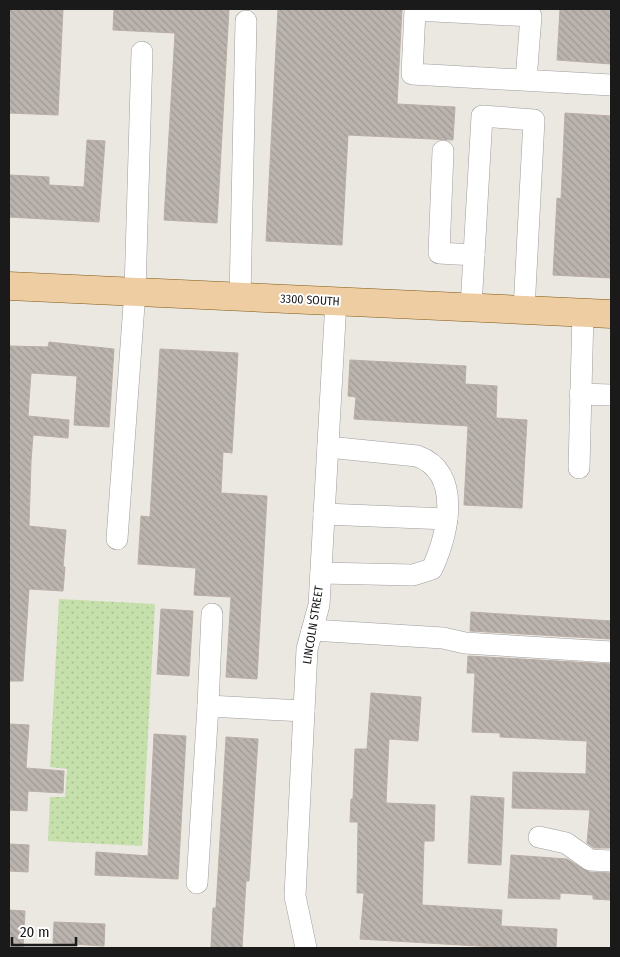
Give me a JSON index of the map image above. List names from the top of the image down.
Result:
{
  "streets": {
    "main road": ["3300 SOUTH"],
    "street": ["LINCOLN STREET"]
  },
  "crossings": [
    ["3300 SOUTH", "LINCOLN STREET"]
  ],
  "scale_bar": "20 m"
}
